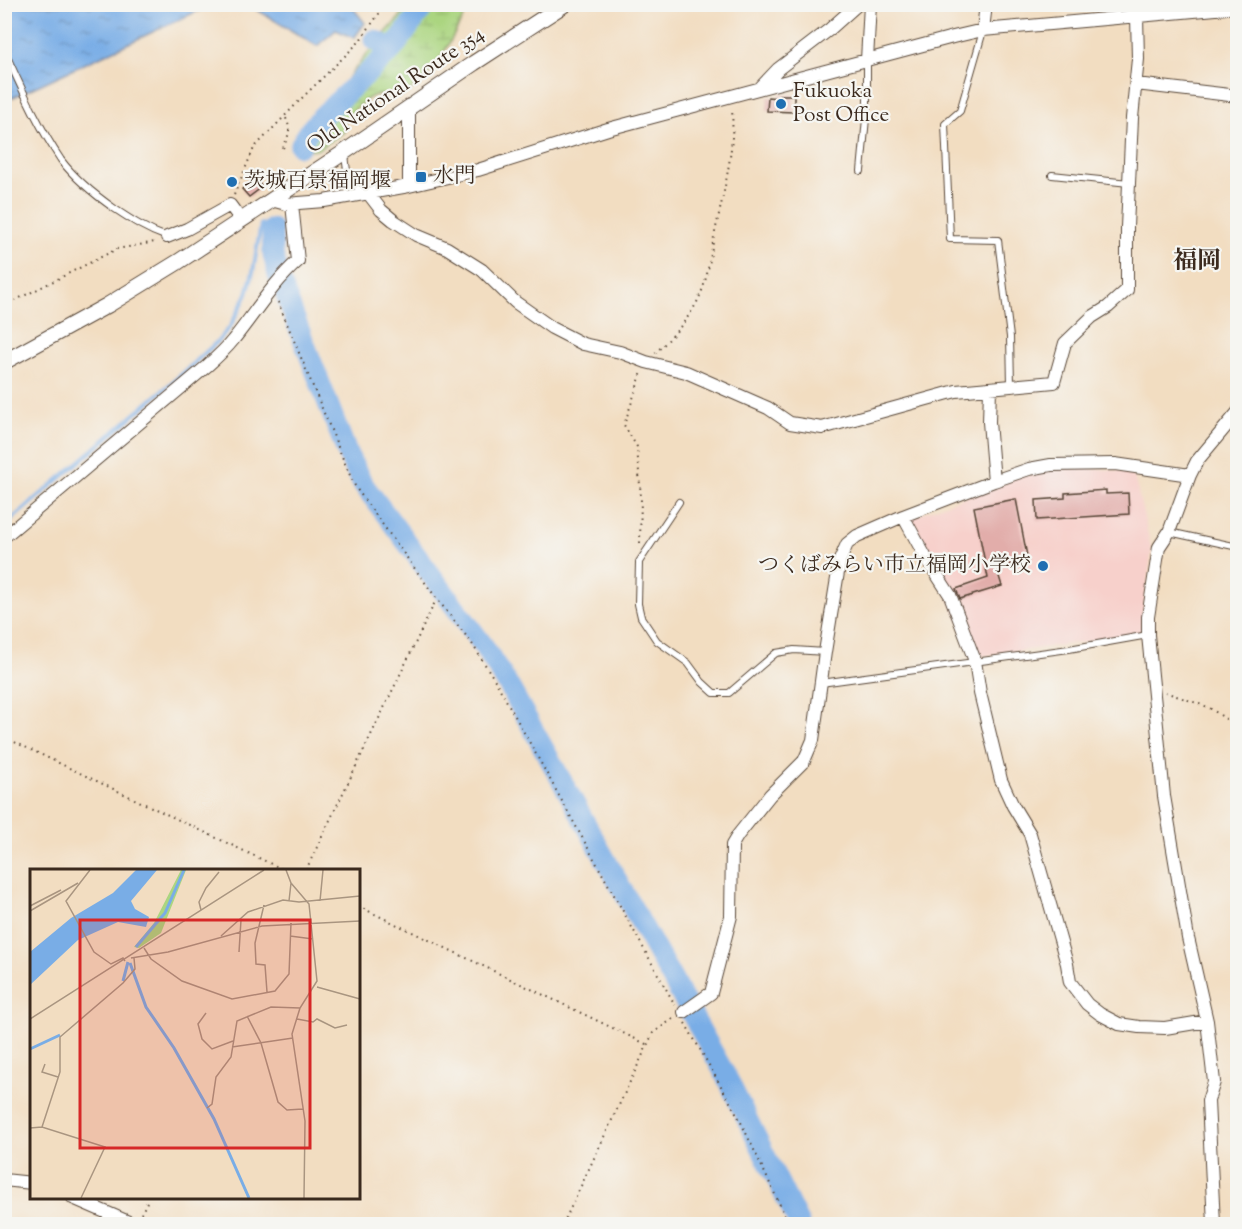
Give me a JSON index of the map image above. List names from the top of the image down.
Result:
{
  "streets": {
    "street": ["Old National Route 354"]
  },
  "districts": ["福岡"],
  "places": {
    "other": ["Fukuoka Post Office", "茨城百景福岡堰", "つくばみらい市立福岡小学校"],
    "transit": ["水門"]
  }
}
